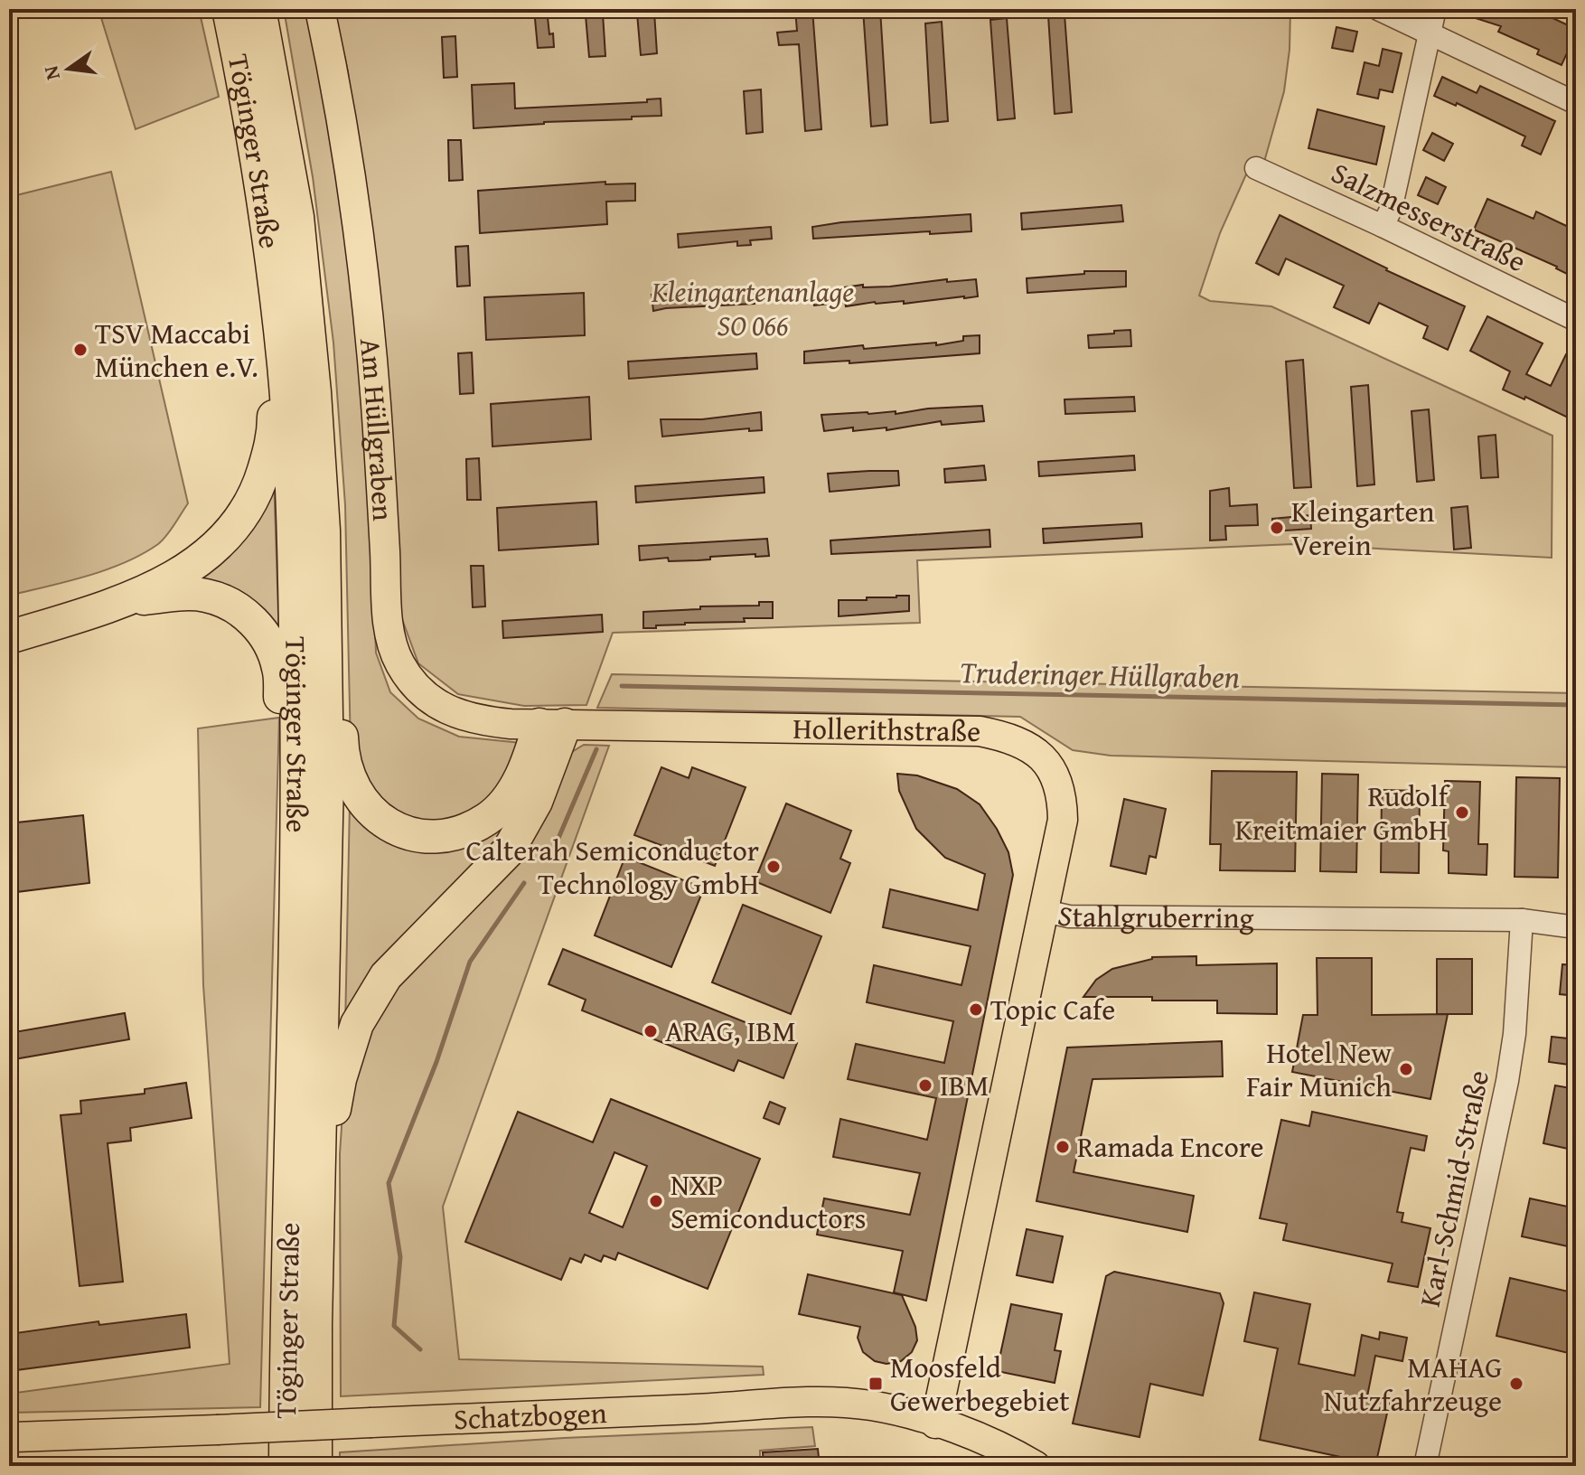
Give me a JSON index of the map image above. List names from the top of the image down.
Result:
{
  "streets": {
    "highway": ["Töginger Straße"],
    "main road": [
      "Am Hüllgraben",
      "Hollerithstraße",
      "Stahlgruberring",
      "Schatzbogen"
    ],
    "street": ["Salzmesserstraße", "Karl-Schmid-Straße"]
  },
  "crossings": [
    ["Am Hüllgraben", "Hollerithstraße"],
    ["Hollerithstraße", "Stahlgruberring"],
    ["Stahlgruberring", "Karl-Schmid-Straße"],
    ["Stahlgruberring", "Schatzbogen"]
  ],
  "water": ["Truderinger Hüllgraben"],
  "parks": ["Kleingartenanlage SO 066"],
  "places": {
    "other": [
      "TSV Maccabi München e.V.",
      "Kleingarten Verein",
      "Rudolf Kreitmaier GmbH",
      "Calterah Semiconductor Technology GmbH",
      "Topic Cafe",
      "ARAG, IBM",
      "Hotel New Fair Munich",
      "IBM",
      "Ramada Encore",
      "NXP Semiconductors",
      "MAHAG Nutzfahrzeuge"
    ],
    "transit": ["Moosfeld Gewerbegebiet"]
  },
  "north": "left"
}
